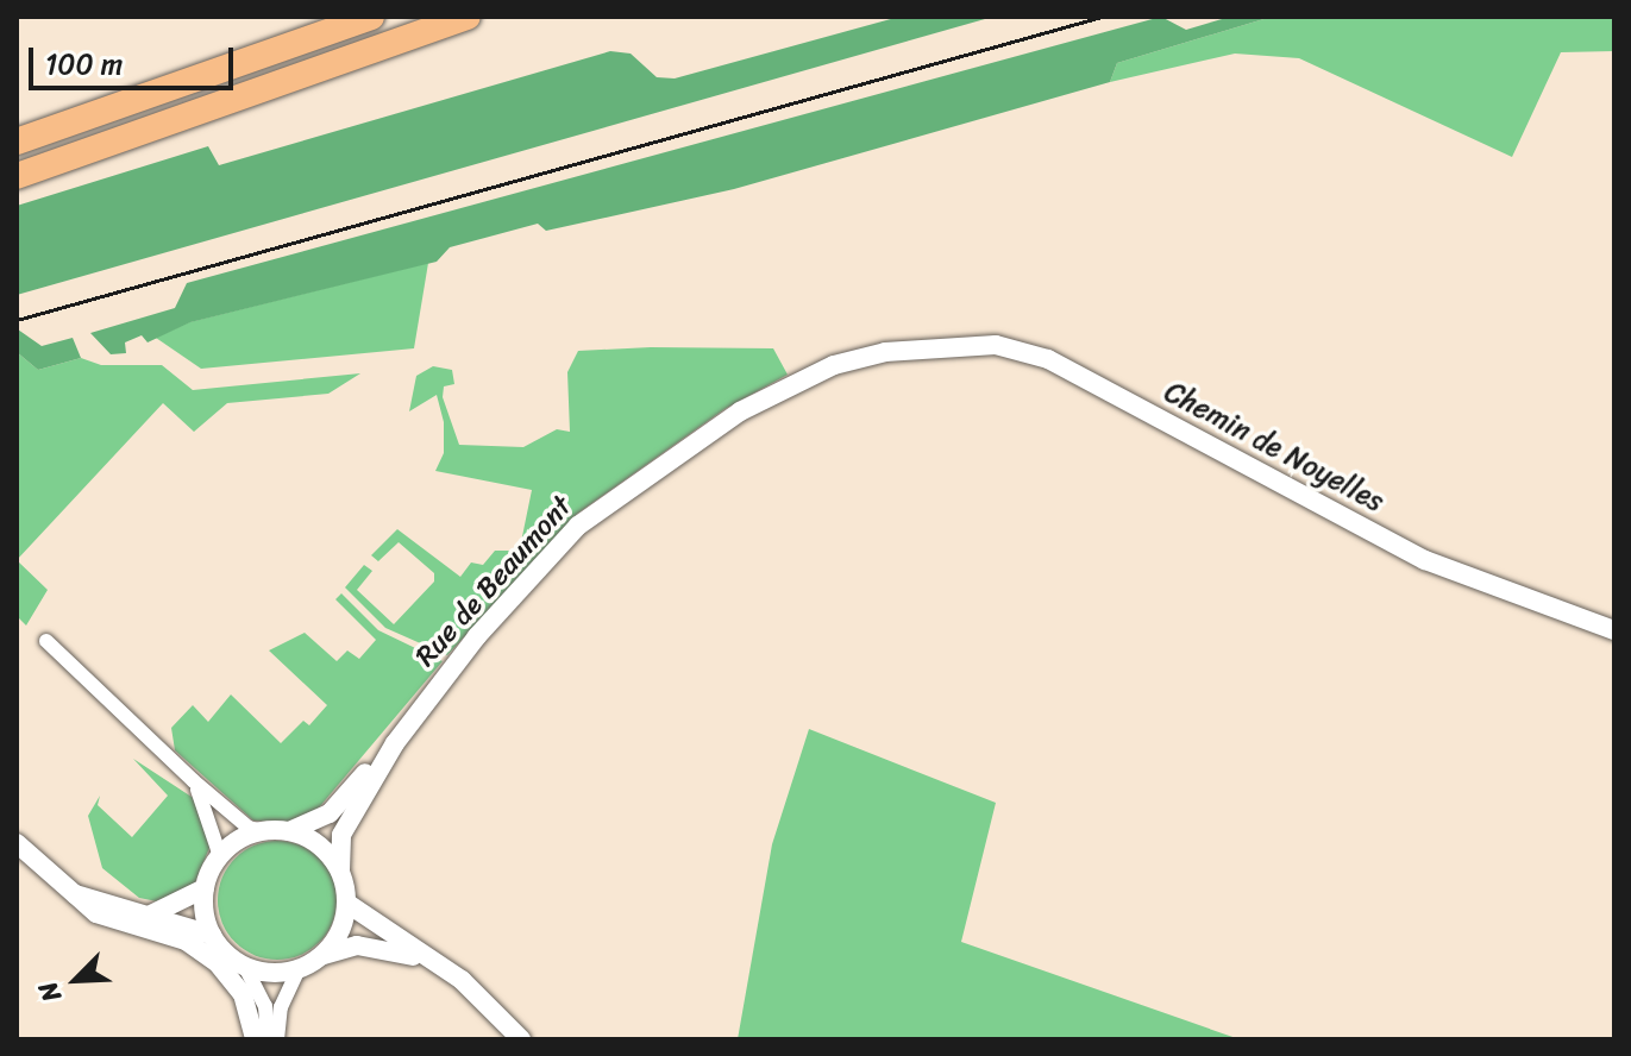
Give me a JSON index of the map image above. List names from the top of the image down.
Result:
{
  "streets": {
    "street": ["Chemin de Noyelles", "Rue de Beaumont"]
  },
  "crossings": [
    ["Chemin de Noyelles", "Rue de Beaumont"]
  ],
  "scale_bar": "100 m",
  "north": "bottom left"
}
